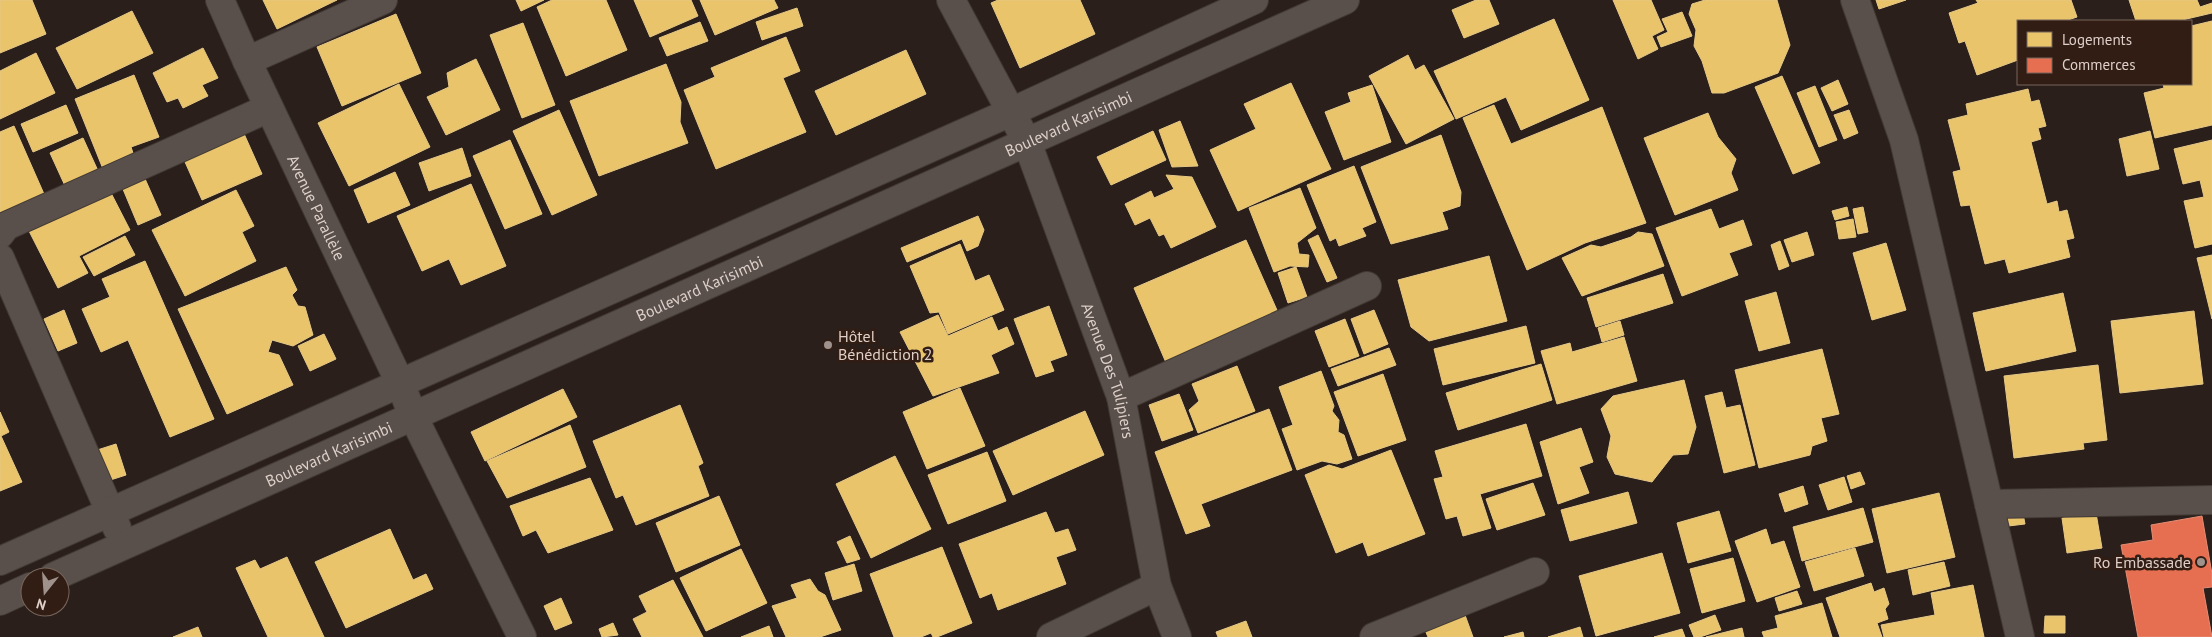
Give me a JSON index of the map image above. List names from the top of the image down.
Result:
{
  "streets": {
    "street": ["Boulevard Karisimbi", "Avenue Parallèle", "Avenue Des Tulipiers"]
  },
  "crossings": [
    ["Boulevard Karisimbi", "Avenue Parallèle"],
    ["Boulevard Karisimbi", "Avenue Des Tulipiers"]
  ],
  "places": ["Hôtel Bénédiction 2", "Ro Embassade"],
  "legend": ["Logements", "Commerces"],
  "north": "bottom"
}
